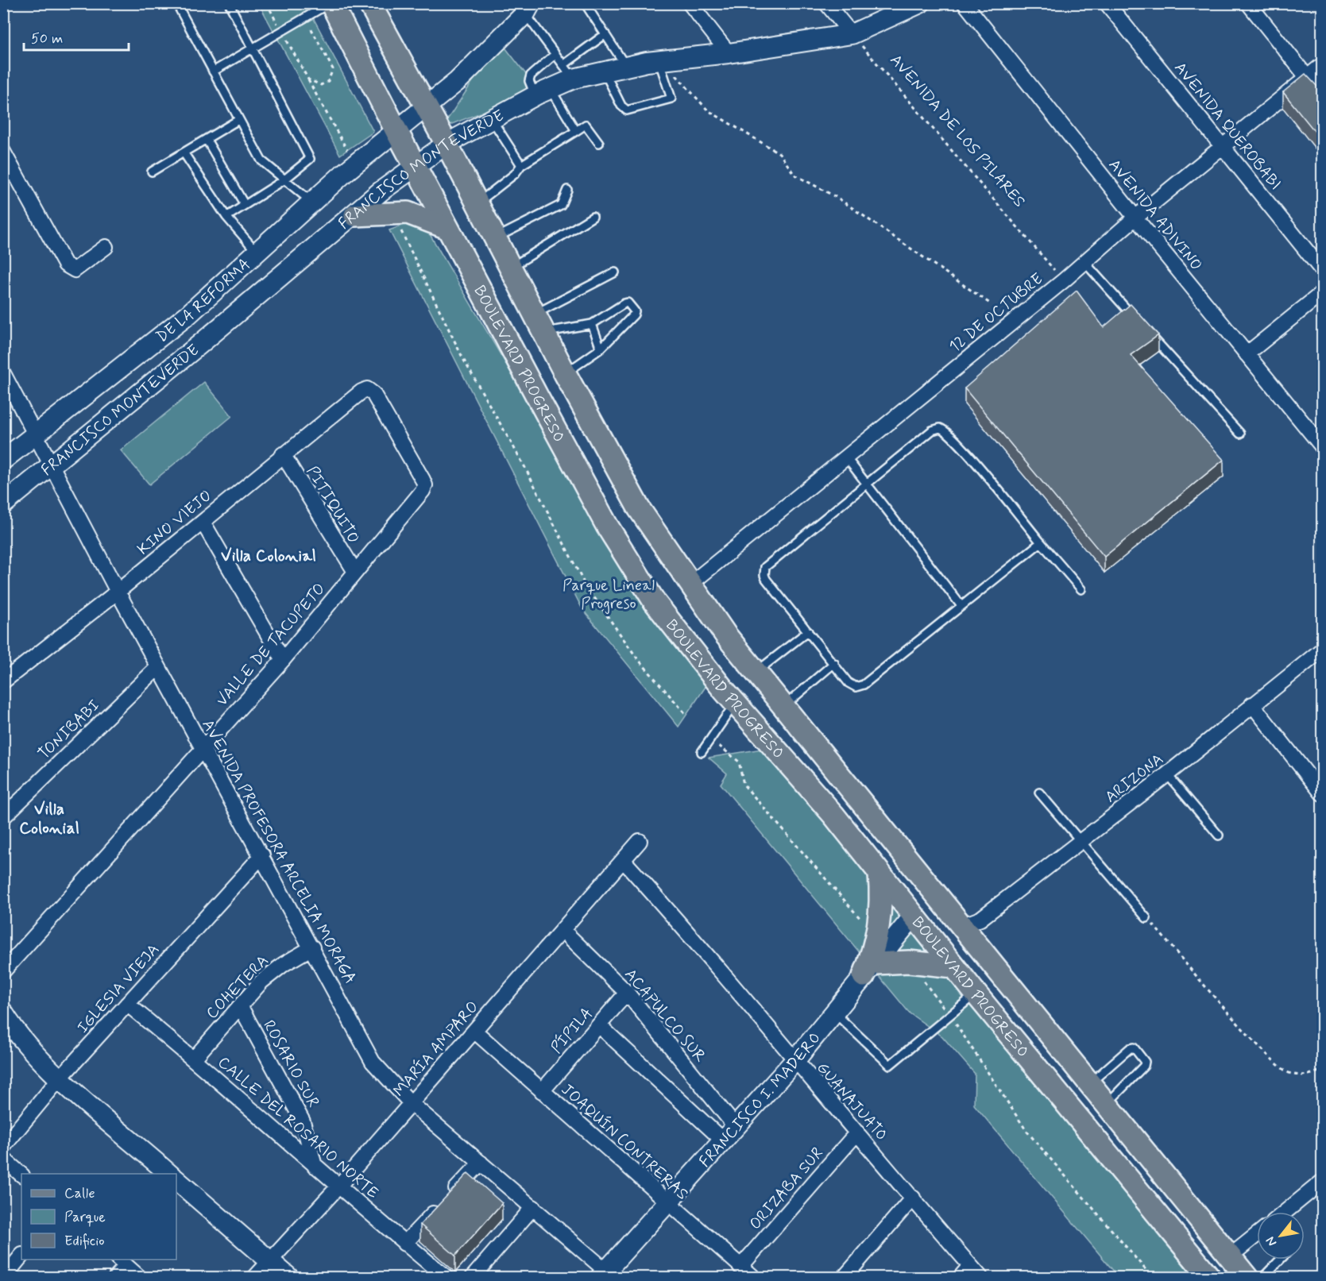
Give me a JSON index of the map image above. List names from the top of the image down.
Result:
{
  "streets": {
    "main road": ["BOULEVARD PROGRESO"],
    "street": [
      "AVENIDA QUEROBABI",
      "FRANCISCO MONTEVERDE",
      "AVENIDA ADIVINO",
      "DE LA REFORMA",
      "12 DE OCTUBRE",
      "PITIQUITO",
      "KINO VIEJO",
      "VALLE DE TACUPETO",
      "TONIBABI",
      "ARIZONA",
      "AVENIDA PROFESORA ARCELIA MORAGA",
      "COHETERA",
      "IGLESIA VIEJA",
      "ACAPULCO SUR",
      "PÍPILA",
      "MARÍA AMPARO",
      "ROSARIO SUR",
      "FRANCISCO I. MADERO",
      "GUANAJUATO",
      "CALLE DEL ROSARIO NORTE",
      "JOAQUÍN CONTRERAS",
      "ORIZABA SUR"
    ],
    "path": ["AVENIDA DE LOS PILARES"]
  },
  "crossings": [
    ["AVENIDA QUEROBABI", "12 DE OCTUBRE"],
    ["AVENIDA DE LOS PILARES", "FRANCISCO MONTEVERDE"],
    ["AVENIDA DE LOS PILARES", "12 DE OCTUBRE"],
    ["FRANCISCO MONTEVERDE", "BOULEVARD PROGRESO"],
    ["FRANCISCO MONTEVERDE", "AVENIDA PROFESORA ARCELIA MORAGA"],
    ["AVENIDA ADIVINO", "12 DE OCTUBRE"],
    ["DE LA REFORMA", "BOULEVARD PROGRESO"],
    ["DE LA REFORMA", "AVENIDA PROFESORA ARCELIA MORAGA"],
    ["12 DE OCTUBRE", "BOULEVARD PROGRESO"],
    ["BOULEVARD PROGRESO", "ARIZONA"],
    ["BOULEVARD PROGRESO", "FRANCISCO I. MADERO"],
    ["PITIQUITO", "KINO VIEJO"],
    ["PITIQUITO", "VALLE DE TACUPETO"],
    ["KINO VIEJO", "VALLE DE TACUPETO"],
    ["KINO VIEJO", "AVENIDA PROFESORA ARCELIA MORAGA"],
    ["VALLE DE TACUPETO", "AVENIDA PROFESORA ARCELIA MORAGA"],
    ["TONIBABI", "AVENIDA PROFESORA ARCELIA MORAGA"],
    ["AVENIDA PROFESORA ARCELIA MORAGA", "COHETERA"],
    ["AVENIDA PROFESORA ARCELIA MORAGA", "IGLESIA VIEJA"],
    ["AVENIDA PROFESORA ARCELIA MORAGA", "MARÍA AMPARO"],
    ["AVENIDA PROFESORA ARCELIA MORAGA", "FRANCISCO I. MADERO"],
    ["COHETERA", "ROSARIO SUR"],
    ["COHETERA", "CALLE DEL ROSARIO NORTE"],
    ["IGLESIA VIEJA", "CALLE DEL ROSARIO NORTE"],
    ["ACAPULCO SUR", "PÍPILA"],
    ["ACAPULCO SUR", "MARÍA AMPARO"],
    ["ACAPULCO SUR", "FRANCISCO I. MADERO"],
    ["PÍPILA", "JOAQUÍN CONTRERAS"],
    ["MARÍA AMPARO", "GUANAJUATO"],
    ["MARÍA AMPARO", "CALLE DEL ROSARIO NORTE"],
    ["MARÍA AMPARO", "JOAQUÍN CONTRERAS"],
    ["ROSARIO SUR", "CALLE DEL ROSARIO NORTE"],
    ["FRANCISCO I. MADERO", "GUANAJUATO"],
    ["FRANCISCO I. MADERO", "JOAQUÍN CONTRERAS"],
    ["GUANAJUATO", "ORIZABA SUR"],
    ["JOAQUÍN CONTRERAS", "ORIZABA SUR"]
  ],
  "districts": ["Villa Colonial", "Villa Colonial"],
  "parks": ["Parque Lineal Progreso"],
  "legend": ["Calle", "Parque", "Edificio"],
  "scale_bar": "50 m",
  "north": "bottom left"
}
